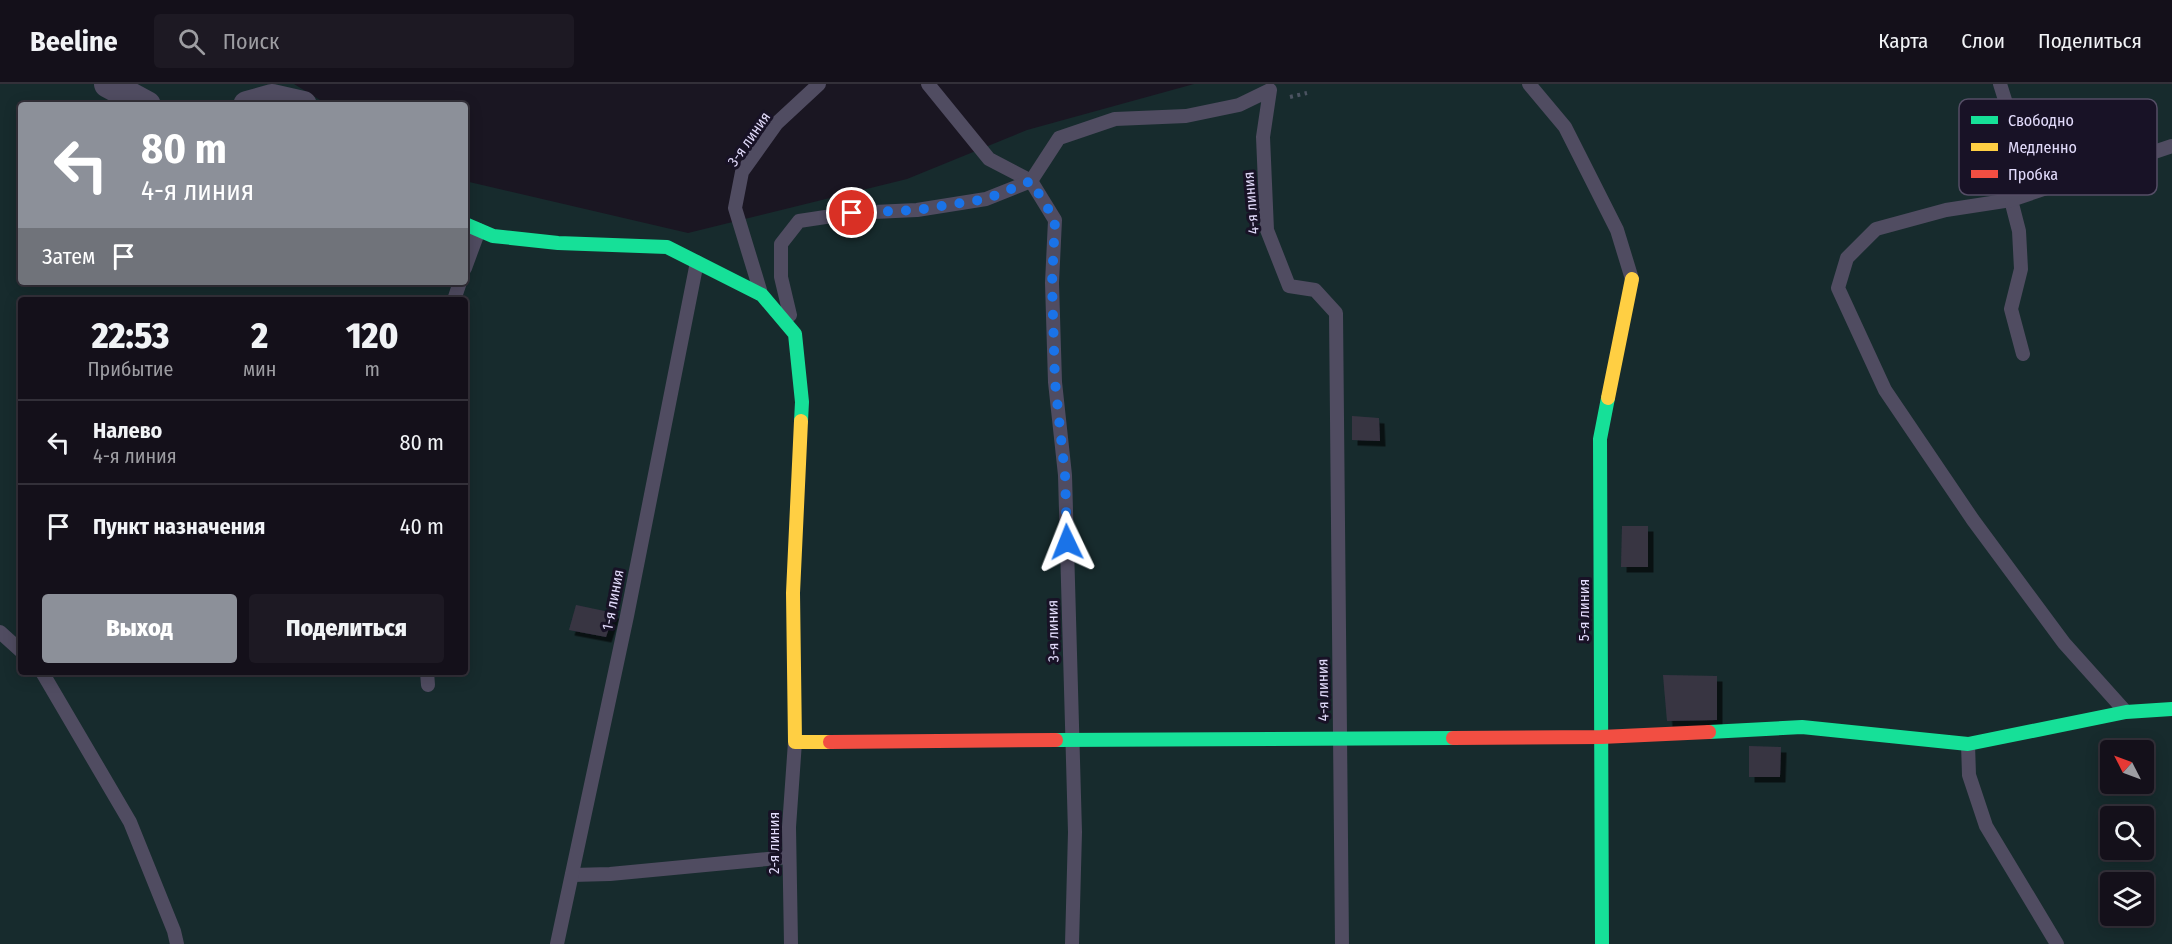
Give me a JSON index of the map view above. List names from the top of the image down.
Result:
{
  "streets": {
    "street": ["5-я линия"],
    "lane": [
      "3-я линия",
      "4-я линия",
      "1-я линия",
      "2-я линия"
    ]
  },
  "crossings": [
    ["3-я линия", "4-я линия"]
  ],
  "legend": ["Свободно", "Медленно", "Пробка"],
  "north": "top left",
  "page": {
    "header": "Beeline",
    "search": "Поиск",
    "nav": ["Карта", "Слои", "Поделиться"],
    "turn": ["80 m", "4-я линия"],
    "then": "Затем",
    "eta": [
      "22:53",
      "Прибытие",
      "2",
      "мин",
      "120",
      "m"
    ],
    "list": [
      {
        "name": "Налево",
        "note": "4-я линия",
        "value": "80 m"
      },
      {
        "name": "Пункт назначения",
        "value": "40 m"
      }
    ],
    "buttons": ["Выход", "Поделиться"]
  }
}
